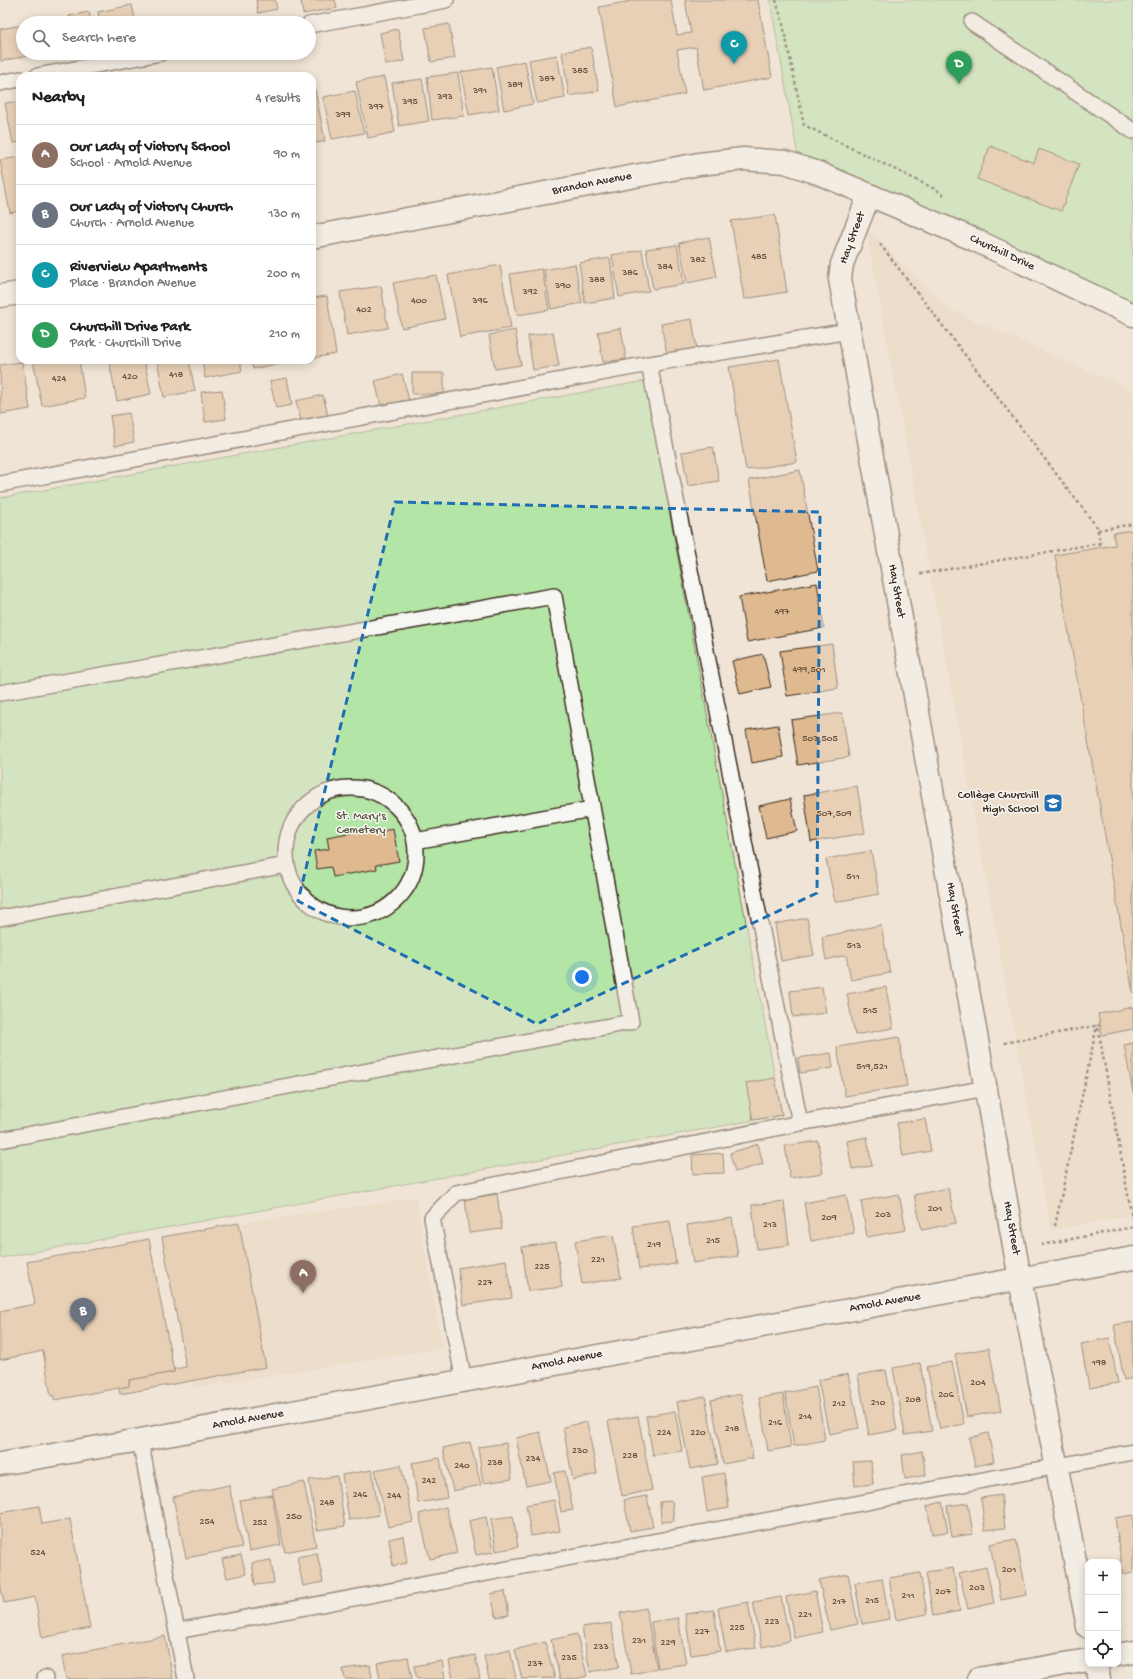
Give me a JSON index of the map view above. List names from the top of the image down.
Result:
{
  "streets": {
    "street": [
      "Brandon Avenue",
      "Hay Street",
      "Churchill Drive",
      "Arnold Avenue"
    ]
  },
  "crossings": [
    ["Brandon Avenue", "Hay Street"],
    ["Brandon Avenue", "Churchill Drive"],
    ["Hay Street", "Churchill Drive"],
    ["Hay Street", "Arnold Avenue"]
  ],
  "parks": ["St. Mary's Cemetery"],
  "places": {
    "school or university": ["Collège Churchill High School"]
  },
  "house_numbers": [
    "385",
    "387",
    "389",
    "391",
    "393",
    "395",
    "397",
    "399",
    "485",
    "382",
    "384",
    "386",
    "388",
    "390",
    "392",
    "400",
    "396",
    "402",
    "418",
    "420",
    "424",
    "497",
    "499,501",
    "503,505",
    "507,509",
    "511",
    "513",
    "515",
    "519,521",
    "201",
    "203",
    "209",
    "213",
    "215",
    "219",
    "221",
    "225",
    "227",
    "198",
    "204",
    "206",
    "208",
    "210",
    "212",
    "214",
    "216",
    "218",
    "224",
    "220",
    "230",
    "228",
    "234",
    "238",
    "240",
    "242",
    "246",
    "244",
    "248",
    "250",
    "254",
    "252",
    "524",
    "201",
    "203",
    "207",
    "211",
    "215",
    "217",
    "221",
    "223",
    "225",
    "227",
    "231",
    "229",
    "233",
    "235",
    "237"
  ],
  "page": {
    "search": "Search here",
    "pins": [
      "C",
      "D",
      "A",
      "B"
    ],
    "heading": ["Nearby", "4 results"],
    "list": [
      {
        "mark": "A",
        "name": "Our Lady of Victory School",
        "note": "School · Arnold Avenue",
        "value": "90 m"
      },
      {
        "mark": "B",
        "name": "Our Lady of Victory Church",
        "note": "Church · Arnold Avenue",
        "value": "130 m"
      },
      {
        "mark": "C",
        "name": "Riverview Apartments",
        "note": "Place · Brandon Avenue",
        "value": "200 m"
      },
      {
        "mark": "D",
        "name": "Churchill Drive Park",
        "note": "Park · Churchill Drive",
        "value": "210 m"
      }
    ],
    "map_buttons": ["+", "−"]
  }
}
